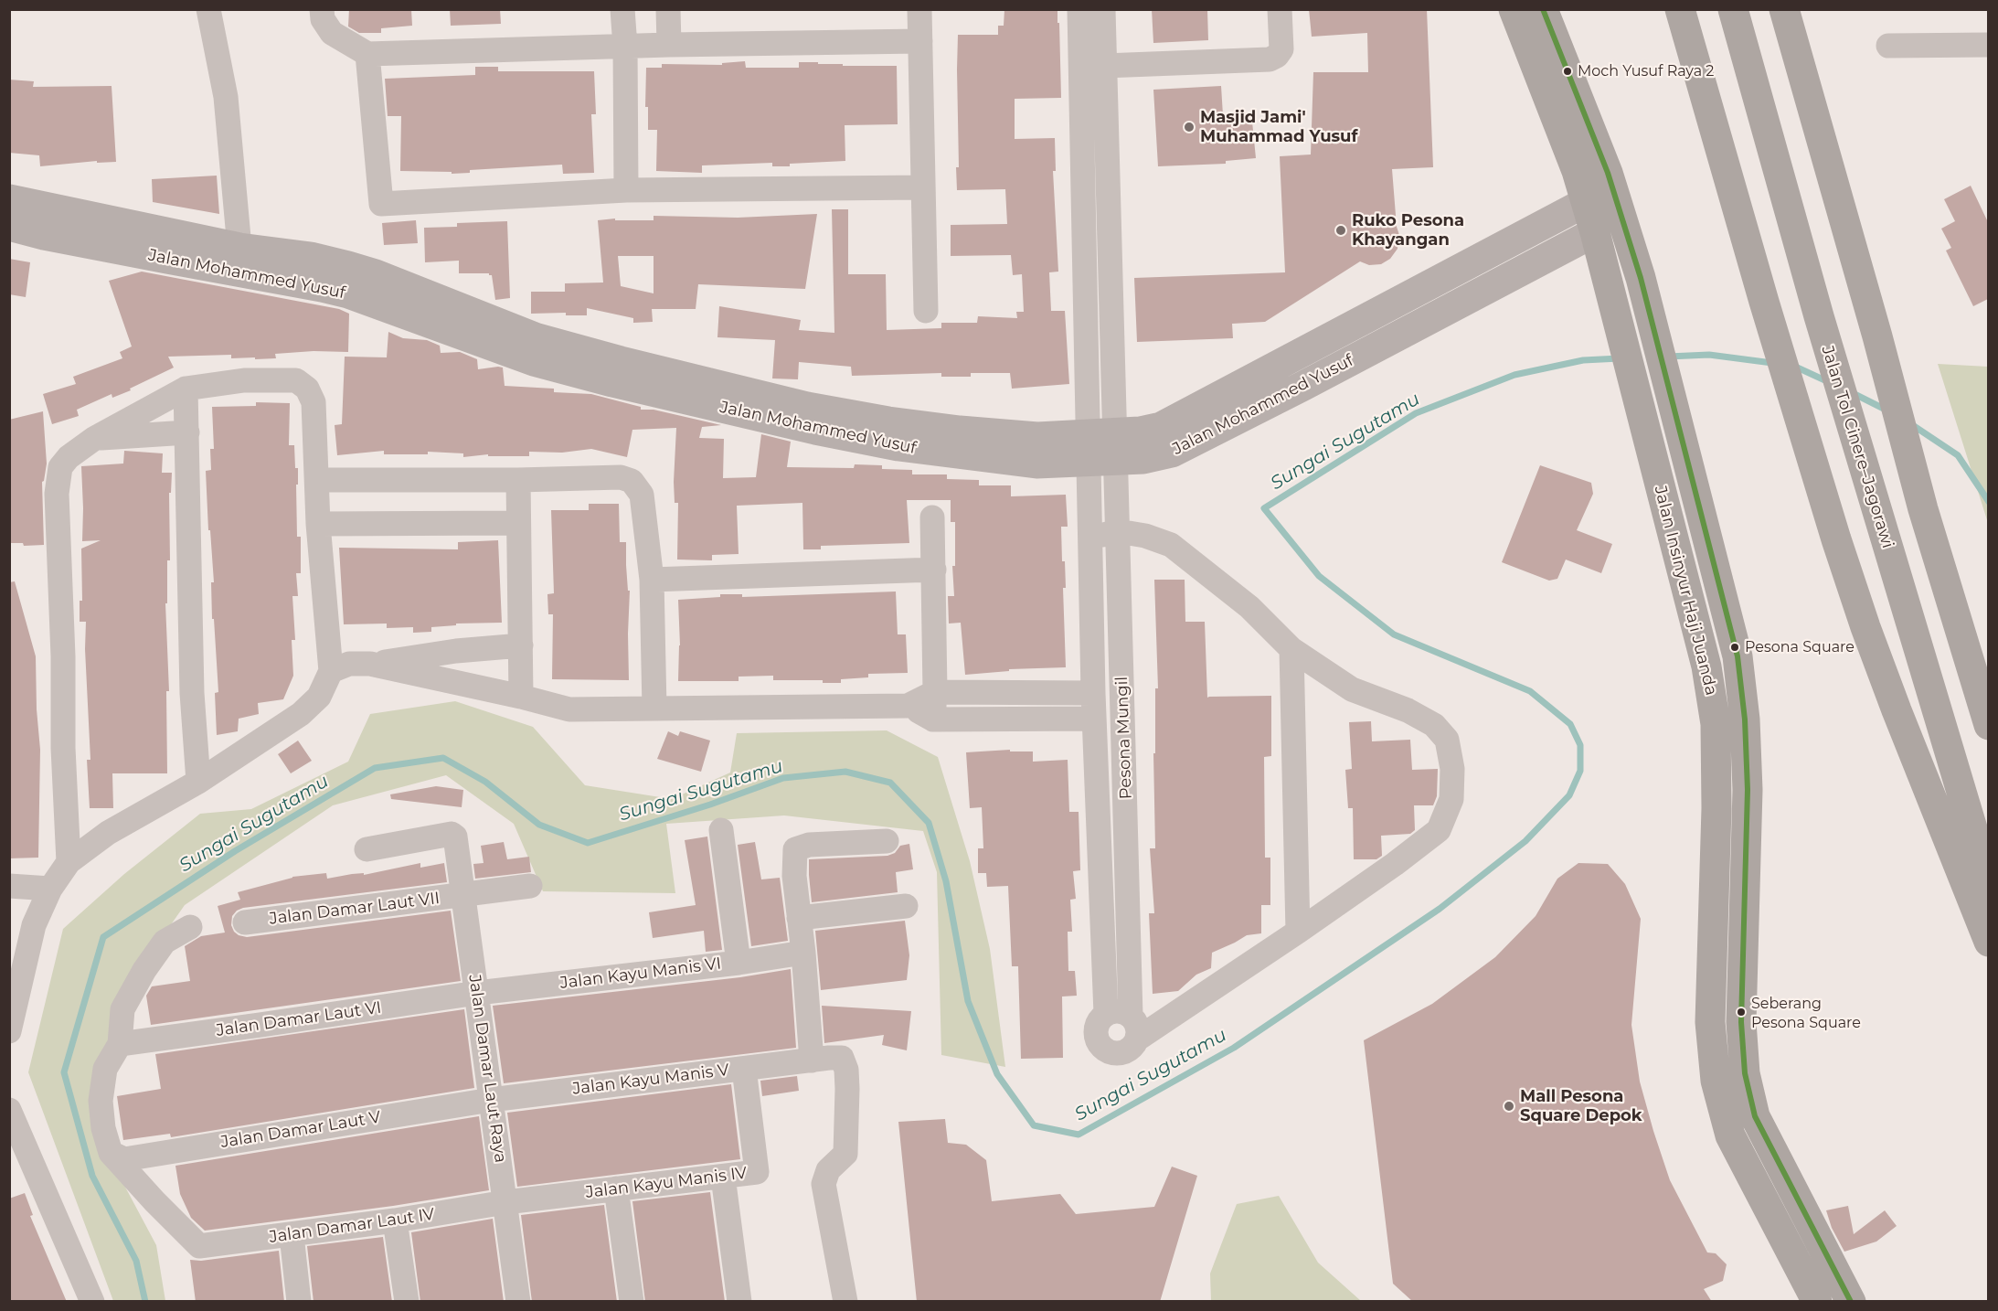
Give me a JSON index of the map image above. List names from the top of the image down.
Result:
{
  "streets": {
    "highway": ["Jalan Tol Cinere–Jagorawi", "Jalan Insinyur Haji Juanda"],
    "main road": ["Jalan Mohammed Yusuf"],
    "street": [
      "Pesona Mungil",
      "Jalan Damar Laut VII",
      "Jalan Kayu Manis VI",
      "Jalan Damar Laut VI",
      "Jalan Damar Laut Raya",
      "Jalan Kayu Manis V",
      "Jalan Damar Laut V",
      "Jalan Kayu Manis IV",
      "Jalan Damar Laut IV"
    ]
  },
  "crossings": [
    ["Jalan Mohammed Yusuf", "Jalan Insinyur Haji Juanda"],
    ["Jalan Mohammed Yusuf", "Pesona Mungil"],
    ["Jalan Damar Laut VII", "Jalan Damar Laut Raya"],
    ["Jalan Kayu Manis VI", "Jalan Damar Laut VI"],
    ["Jalan Kayu Manis VI", "Jalan Damar Laut Raya"],
    ["Jalan Damar Laut VI", "Jalan Damar Laut Raya"],
    ["Jalan Damar Laut Raya", "Jalan Kayu Manis V"],
    ["Jalan Damar Laut Raya", "Jalan Damar Laut V"],
    ["Jalan Damar Laut Raya", "Jalan Kayu Manis IV"],
    ["Jalan Damar Laut Raya", "Jalan Damar Laut IV"],
    ["Jalan Kayu Manis V", "Jalan Damar Laut V"],
    ["Jalan Kayu Manis V", "Jalan Kayu Manis IV"],
    ["Jalan Damar Laut V", "Jalan Damar Laut IV"],
    ["Jalan Kayu Manis IV", "Jalan Damar Laut IV"]
  ],
  "water": ["Sungai Sugutamu"],
  "places": [
    "Moch Yusuf Raya 2",
    "Masjid Jami' Muhammad Yusuf",
    "Ruko Pesona Khayangan",
    "Pesona Square",
    "Seberang Pesona Square",
    "Mall Pesona Square Depok"
  ]
}
